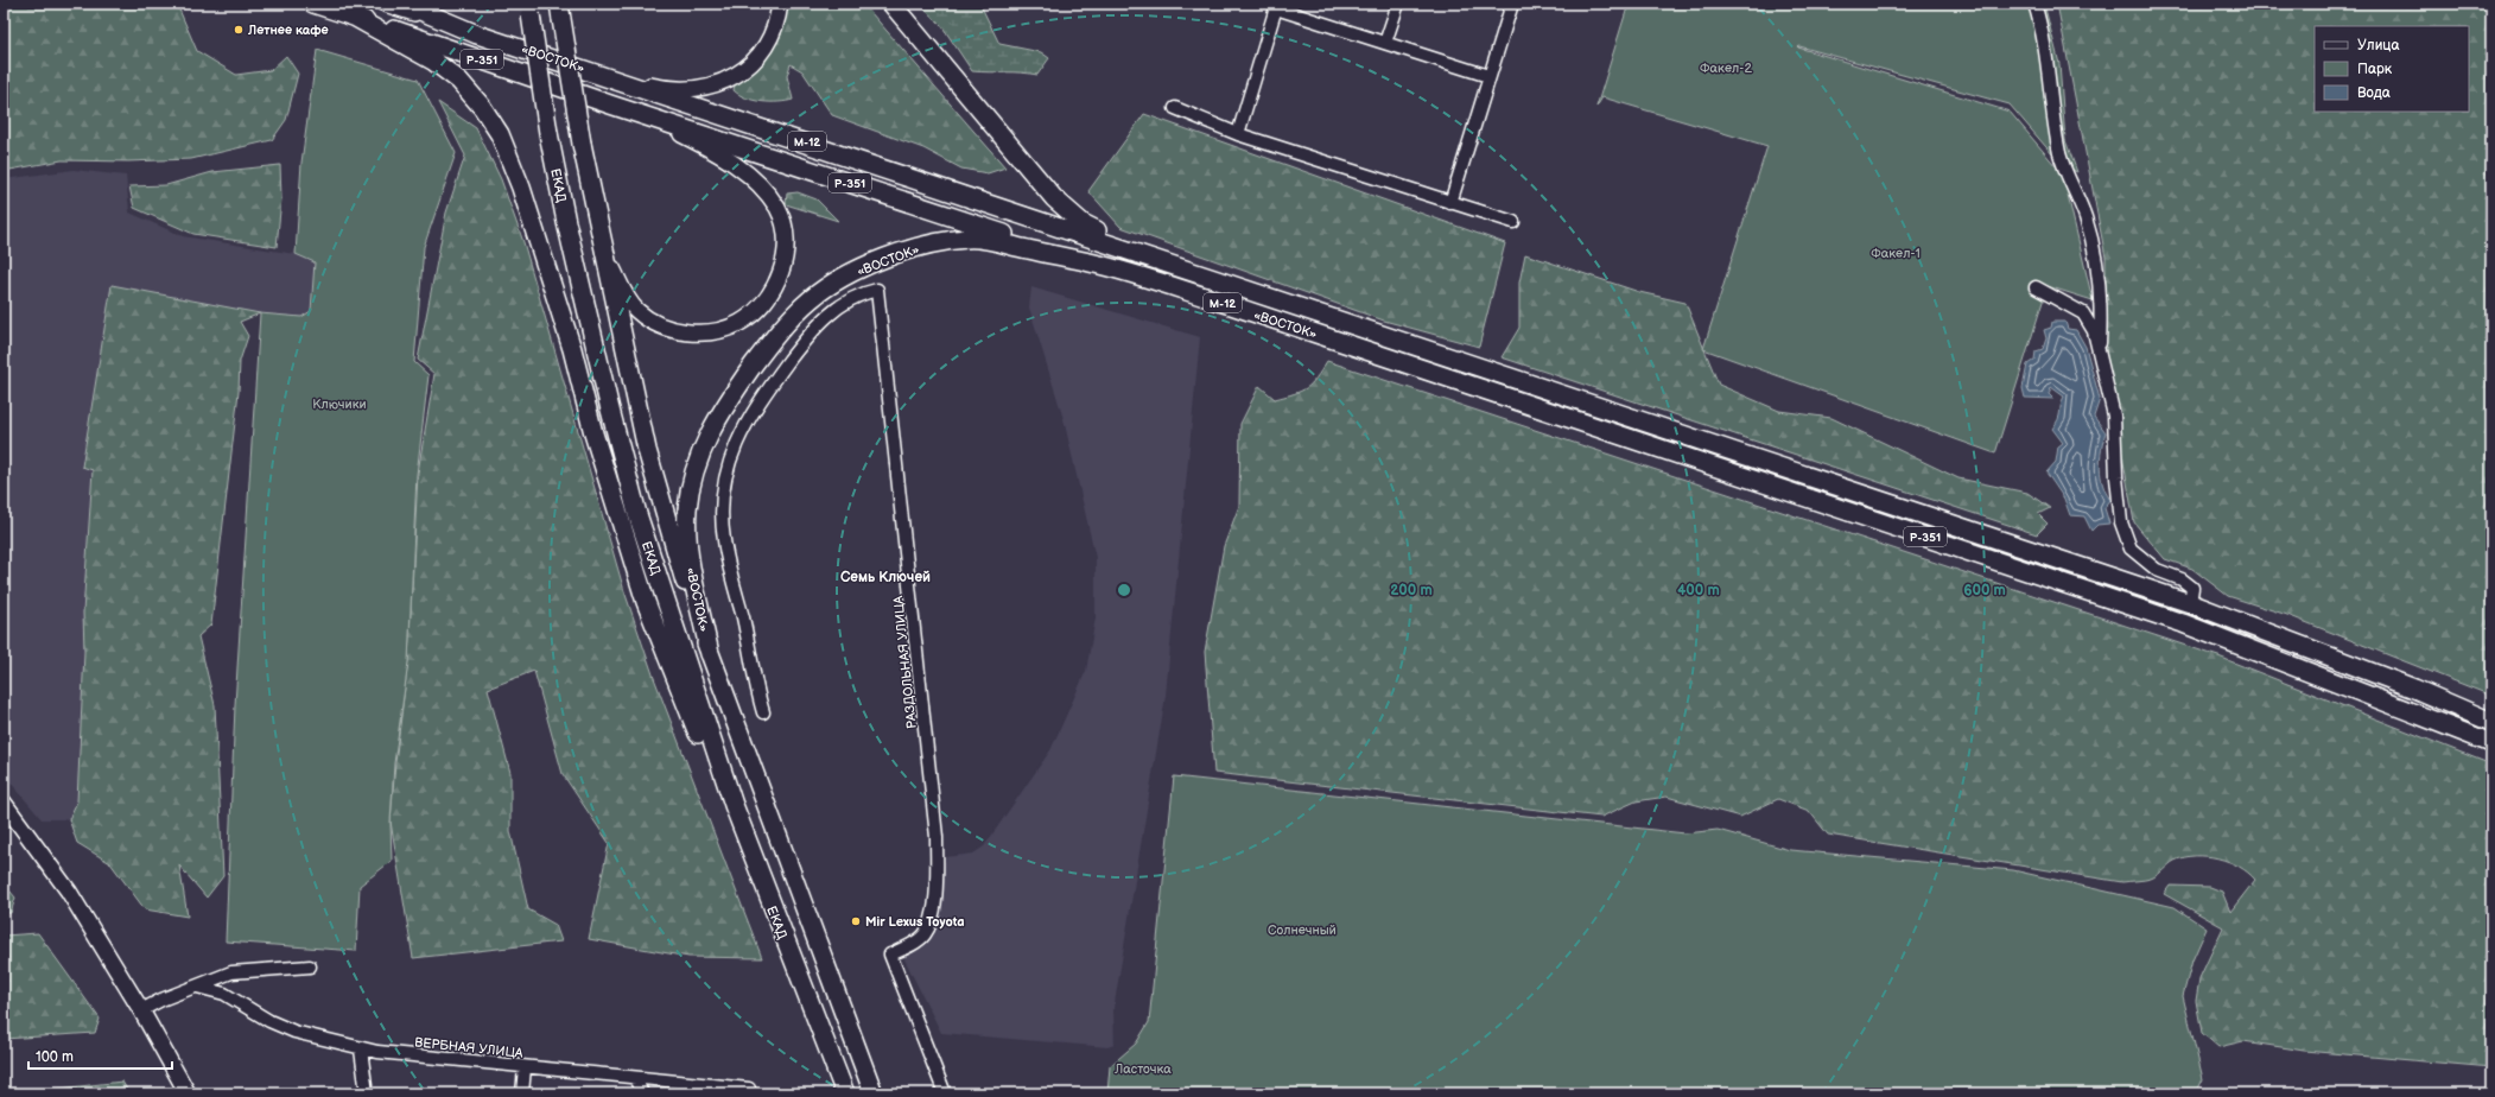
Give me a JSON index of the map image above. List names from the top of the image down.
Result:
{
  "streets": {
    "highway": [
      "«ВОСТОК»",
      "Р-351",
      "М-12",
      "ЕКАД"
    ],
    "street": ["РАЗДОЛЬНАЯ УЛИЦА", "ВЕРБНАЯ УЛИЦА"]
  },
  "crossings": [
    ["«ВОСТОК»", "Р-351"],
    ["«ВОСТОК»", "ЕКАД"]
  ],
  "districts": ["Семь Ключей"],
  "parks": [
    "Факел-2",
    "Факел-1",
    "Ключики",
    "Солнечный",
    "Ласточка"
  ],
  "places": ["Летнее кафе", "Mir Lexus Toyota"],
  "legend": ["Улица", "Парк", "Вода"],
  "scale_bar": "100 m",
  "rings": ["200 m", "400 m", "600 m"]
}
